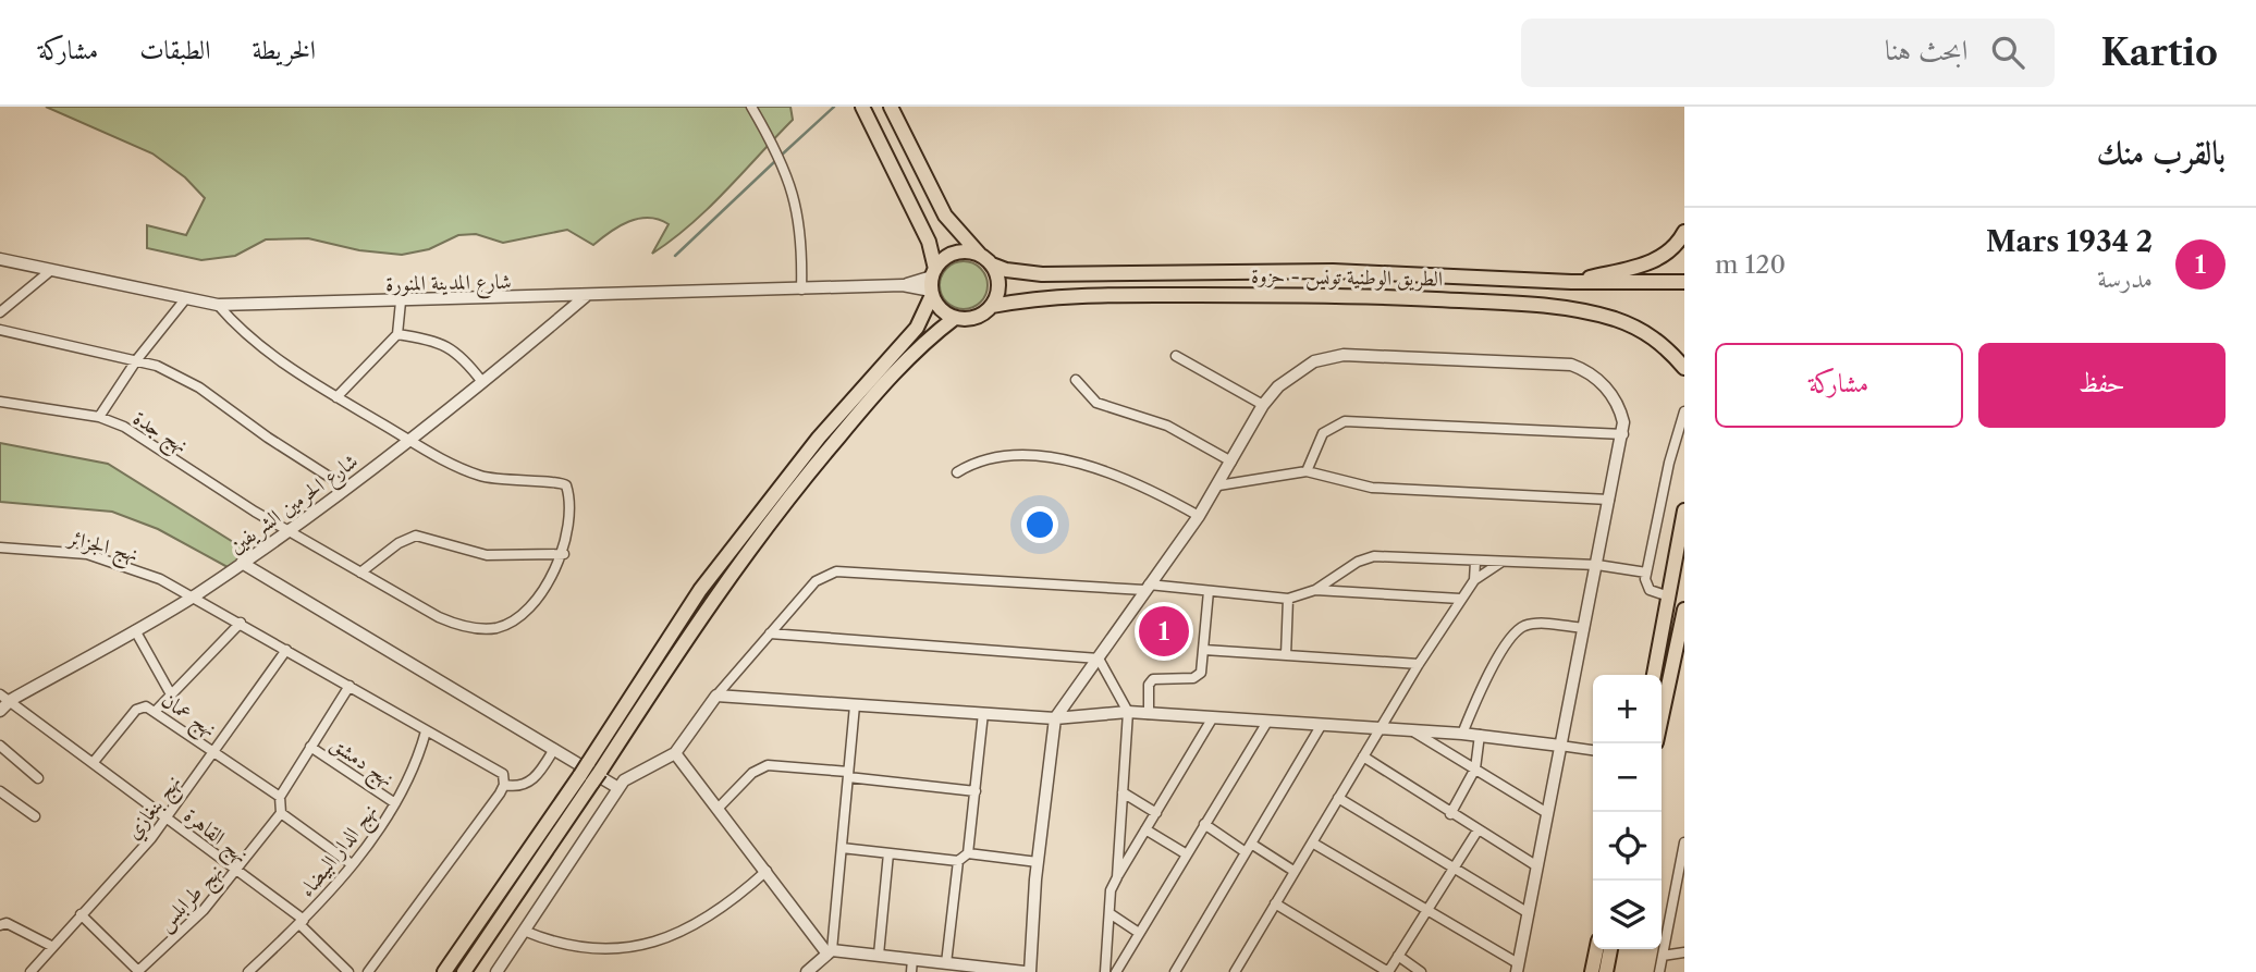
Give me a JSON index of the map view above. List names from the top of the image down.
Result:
{
  "streets": {
    "highway": ["الطريق الوطنية تونس - حزوة"],
    "street": [
      "شارع المدينة المنورة",
      "نهج جدة",
      "شارع الحرمين الشريفين",
      "نهج الجزائر",
      "نهج عمان",
      "نهج دمشق",
      "نهج بنغازي",
      "نهج القاهرة",
      "نهج الدار البيضاء",
      "نهج طرابلس"
    ]
  },
  "crossings": [
    ["الطريق الوطنية تونس - حزوة", "شارع المدينة المنورة"],
    ["شارع المدينة المنورة", "شارع الحرمين الشريفين"],
    ["نهج جدة", "شارع الحرمين الشريفين"],
    ["شارع الحرمين الشريفين", "نهج الجزائر"],
    ["شارع الحرمين الشريفين", "نهج القاهرة"],
    ["نهج الجزائر", "نهج بنغازي"],
    ["نهج الجزائر", "نهج الدار البيضاء"],
    ["نهج عمان", "نهج بنغازي"],
    ["نهج عمان", "نهج القاهرة"],
    ["نهج دمشق", "نهج الدار البيضاء"],
    ["نهج بنغازي", "نهج القاهرة"],
    ["نهج القاهرة", "نهج الدار البيضاء"],
    ["نهج القاهرة", "نهج طرابلس"]
  ],
  "page": {
    "header": "Kartio",
    "search": "ابحث هنا",
    "nav": ["الخريطة", "الطبقات", "مشاركة"],
    "heading": "بالقرب منك",
    "list": [
      {
        "mark": "1",
        "name": "2 Mars 1934",
        "note": "مدرسة",
        "value": "120 m"
      }
    ],
    "buttons": ["حفظ", "مشاركة"],
    "pins": "1",
    "map_buttons": ["+", "−"]
  }
}
